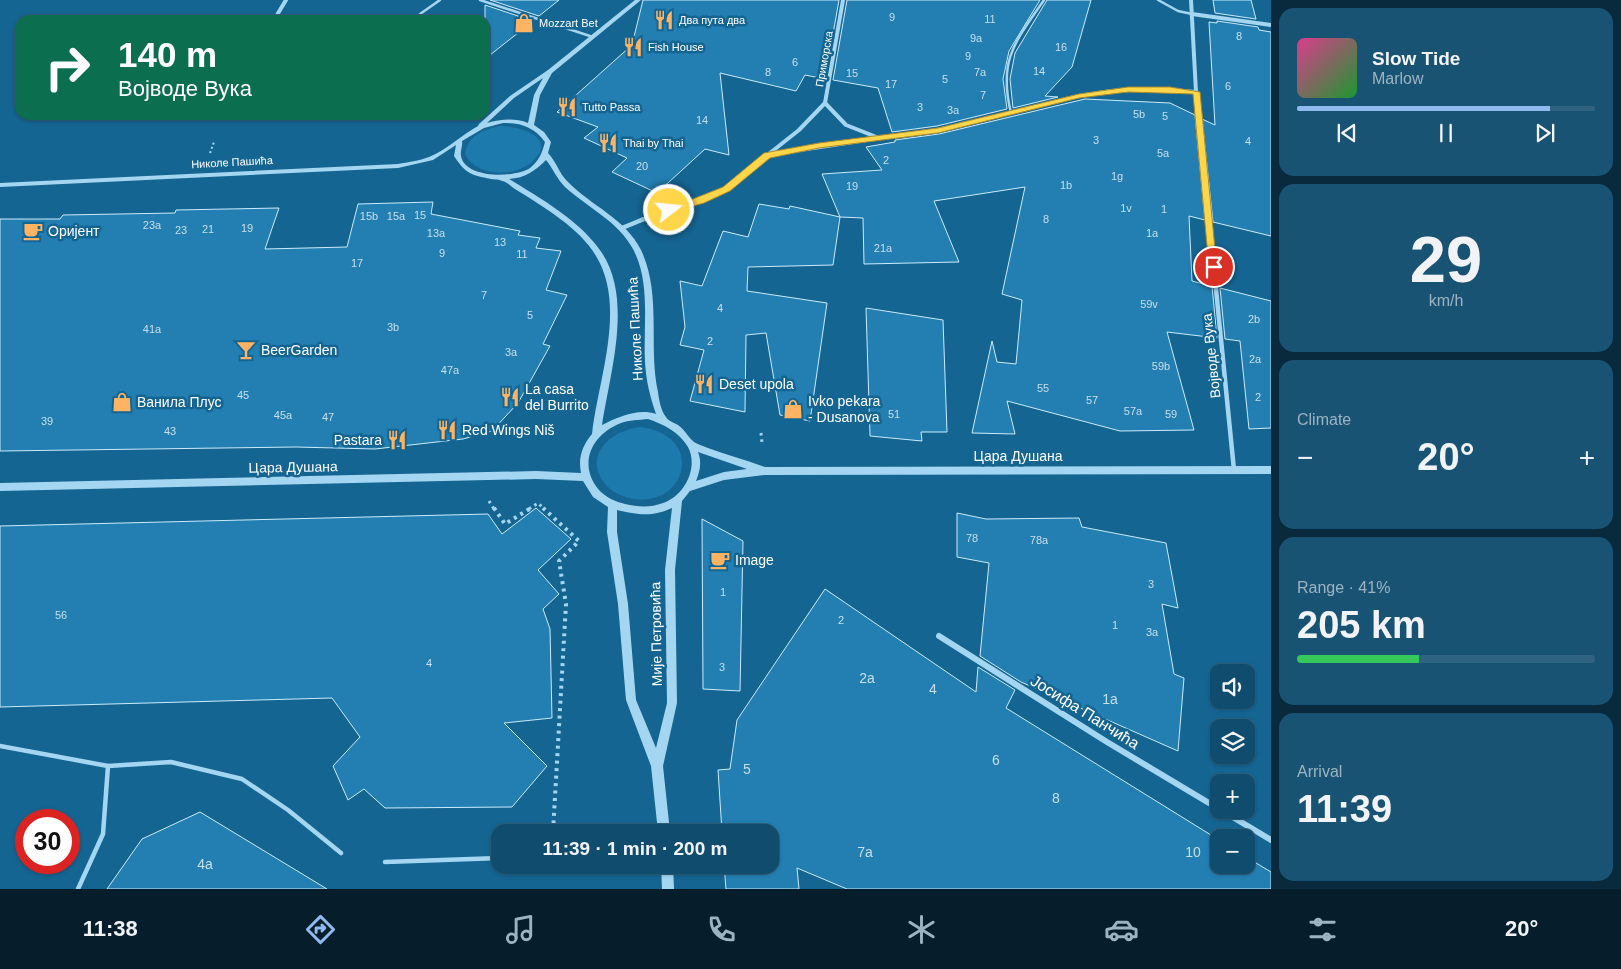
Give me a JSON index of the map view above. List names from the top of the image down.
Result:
{
  "streets": {
    "street": [
      "Приморска",
      "Николе Пашића",
      "Војводе Вука",
      "Цара Душана",
      "Мије Петровића",
      "Јосифа Панчића"
    ]
  },
  "crossings": [
    ["Приморска", "Николе Пашића"],
    ["Николе Пашића", "Цара Душана"],
    ["Николе Пашића", "Мије Петровића"],
    ["Војводе Вука", "Цара Душана"],
    ["Цара Душана", "Мије Петровића"]
  ],
  "places": {
    "restaurant": [
      "Два пута два",
      "Fish House",
      "Tutto Passa",
      "Thai by Thai",
      "Deset upola",
      "La casa del Burrito",
      "Red Wings Niš",
      "Pastara"
    ],
    "shop": ["Mozzart Bet", "Ванила Плус", "Ivko pekara - Dusanova"],
    "cafe": ["Оријент", "Image"],
    "bar": ["BeerGarden"]
  },
  "house_numbers": [
    "9",
    "11",
    "8",
    "9a",
    "16",
    "9",
    "6",
    "14",
    "8",
    "7a",
    "15",
    "5",
    "17",
    "6",
    "7",
    "3",
    "3a",
    "5b",
    "5",
    "14",
    "3",
    "4",
    "5a",
    "2",
    "20",
    "1g",
    "1b",
    "19",
    "1v",
    "1",
    "15",
    "15b",
    "15a",
    "8",
    "23a",
    "19",
    "21",
    "23",
    "13a",
    "1a",
    "13",
    "21a",
    "9",
    "11",
    "17",
    "7",
    "59v",
    "4",
    "5",
    "2b",
    "3b",
    "41a",
    "2",
    "3a",
    "2a",
    "59b",
    "47a",
    "55",
    "45",
    "2",
    "57",
    "57a",
    "51",
    "59",
    "45a",
    "47",
    "39",
    "43",
    "78",
    "78a",
    "3",
    "1",
    "56",
    "2",
    "1",
    "3a",
    "4",
    "3",
    "2a",
    "4",
    "1a",
    "6",
    "5",
    "8",
    "7a",
    "10",
    "4a"
  ],
  "page": {
    "turn": ["140 m", "Војводе Вука"],
    "song": ["Slow Tide", "Marlow"],
    "tile": [
      ["29", "km/h"],
      "Climate",
      ["Range · 41%", "205 km"],
      ["Arrival", "11:39"]
    ],
    "heat": ["−", "20°", "+"],
    "map_buttons": ["+", "−"],
    "limit": "30",
    "trip": "11:39 · 1 min · 200 m",
    "tabs": ["11:38", "20°"]
  }
}
